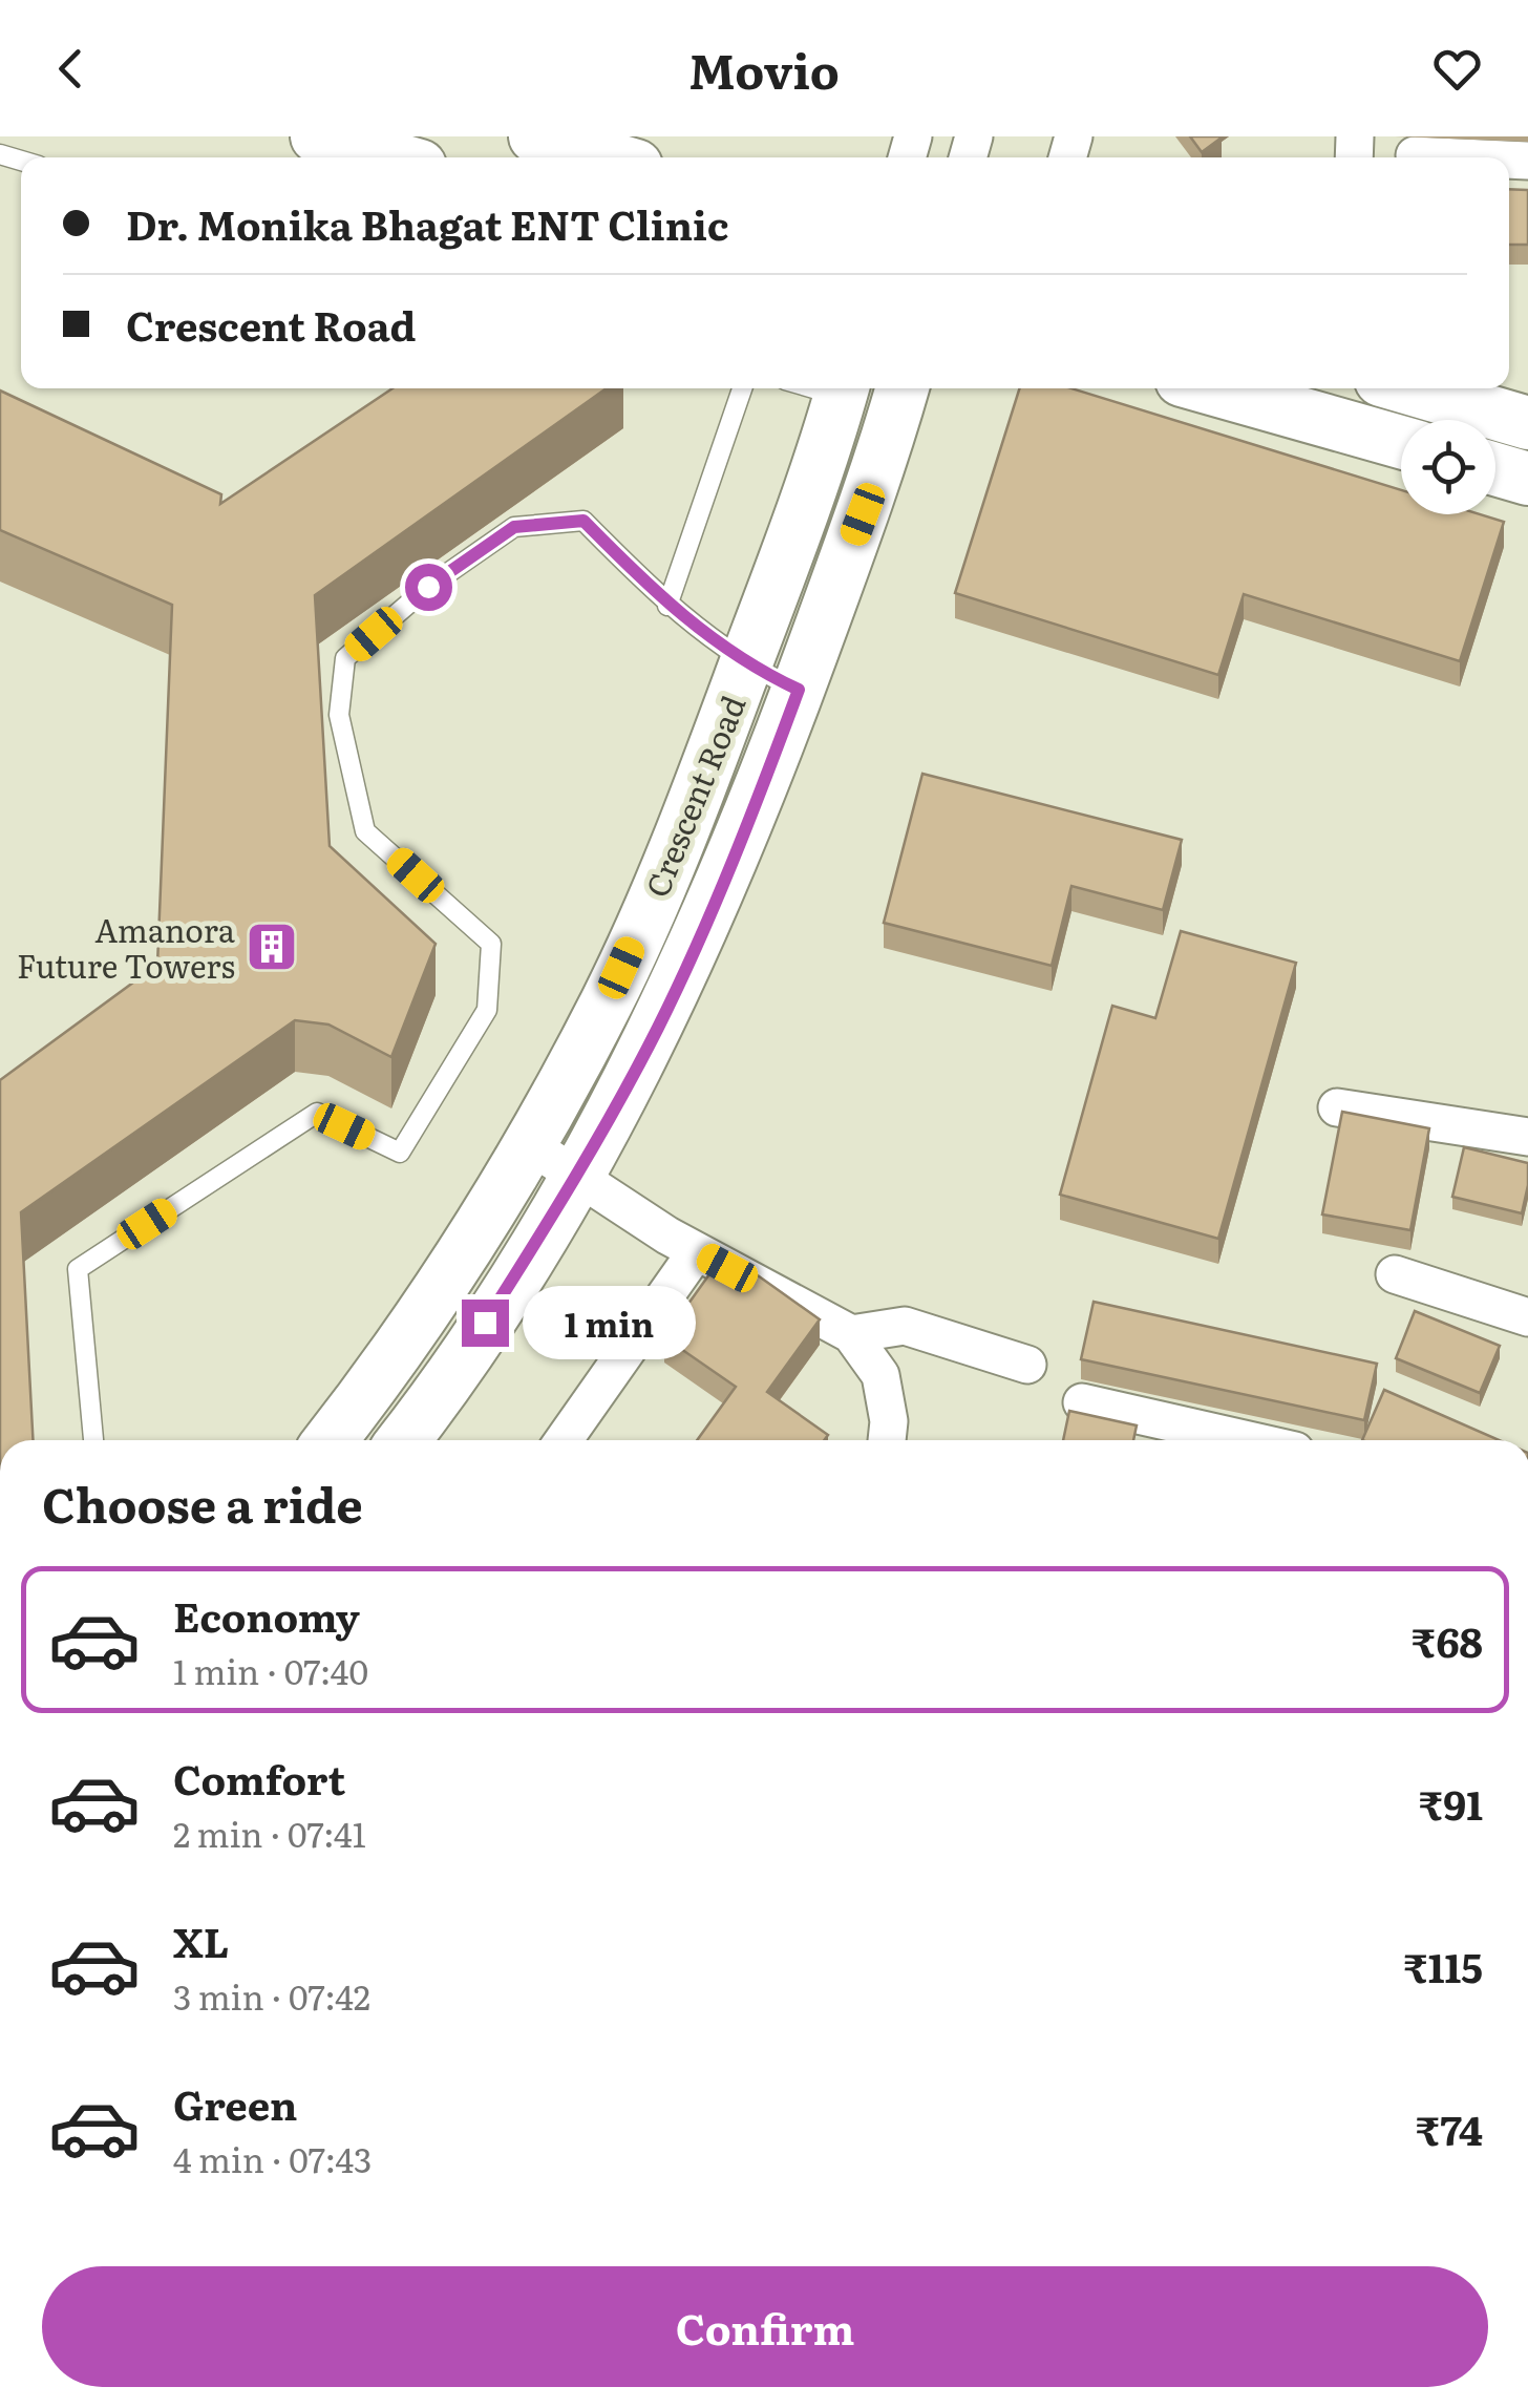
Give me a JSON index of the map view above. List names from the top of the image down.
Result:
{
  "streets": {
    "main road": ["Crescent Road"]
  },
  "places": {
    "building": ["Amanora Future Towers"]
  },
  "page": {
    "header": "Movio",
    "banner": ["Dr. Monika Bhagat ENT Clinic", "Crescent Road"],
    "bubble": "1 min",
    "heading": "Choose a ride",
    "list": [
      {
        "name": "Economy",
        "note": "1 min · 07:40",
        "value": "₹68"
      },
      {
        "name": "Comfort",
        "note": "2 min · 07:41",
        "value": "₹91"
      },
      {
        "name": "XL",
        "note": "3 min · 07:42",
        "value": "₹115"
      },
      {
        "name": "Green",
        "note": "4 min · 07:43",
        "value": "₹74"
      }
    ],
    "buttons": "Confirm"
  }
}
